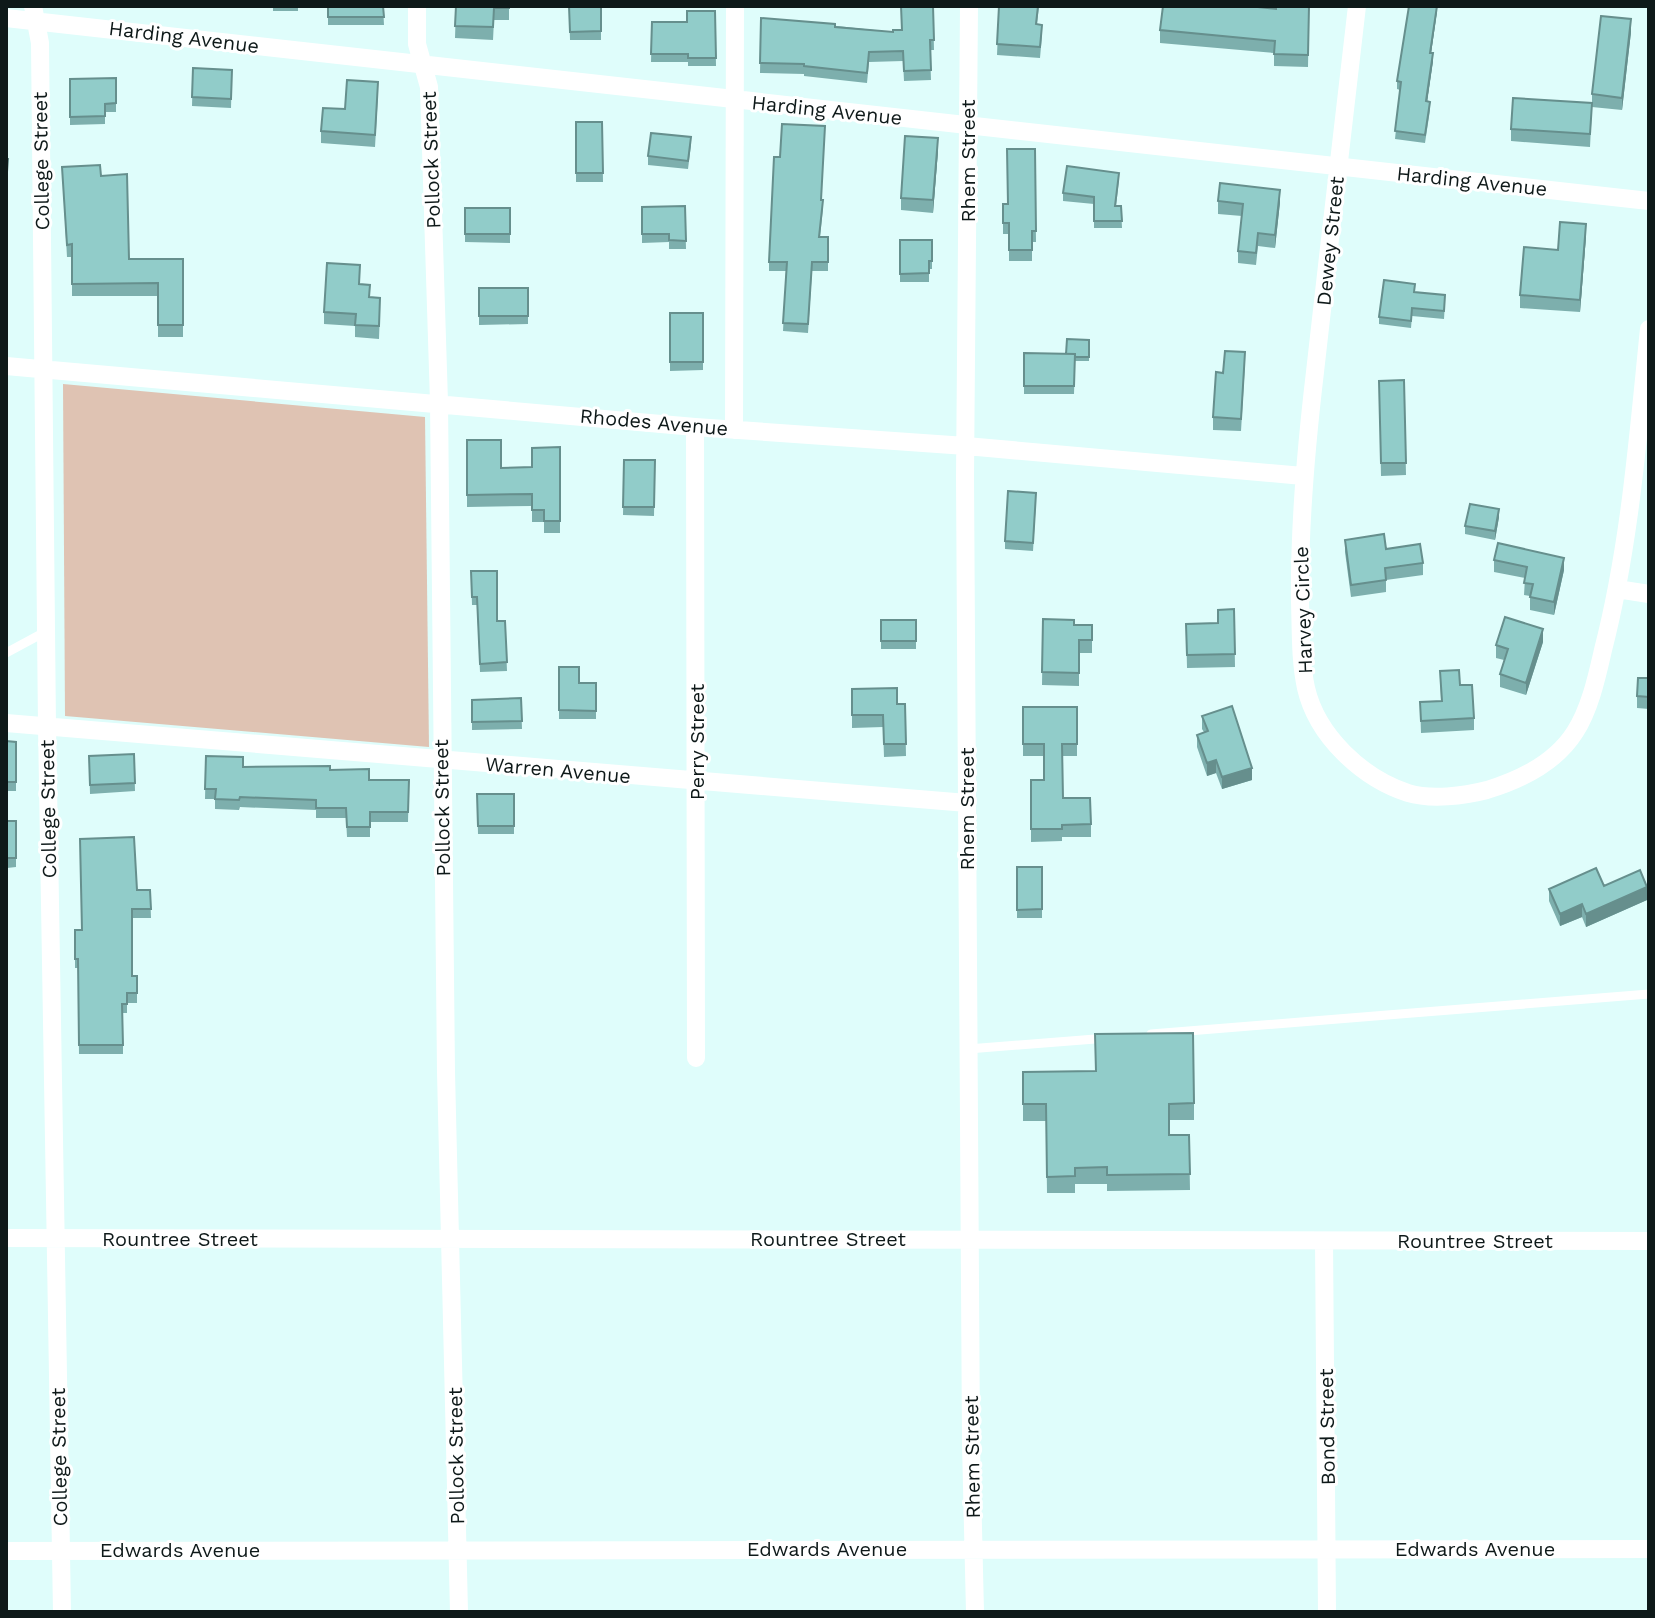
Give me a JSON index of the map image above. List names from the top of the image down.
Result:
{
  "streets": {
    "street": [
      "Harding Avenue",
      "Pollock Street",
      "College Street",
      "Rhem Street",
      "Dewey Street",
      "Rhodes Avenue",
      "Harvey Circle",
      "Perry Street",
      "Warren Avenue",
      "Rountree Street",
      "Bond Street",
      "Edwards Avenue"
    ]
  },
  "crossings": [
    ["Harding Avenue", "Pollock Street"],
    ["Harding Avenue", "College Street"],
    ["Harding Avenue", "Rhem Street"],
    ["Harding Avenue", "Dewey Street"],
    ["Pollock Street", "Rhodes Avenue"],
    ["Pollock Street", "Warren Avenue"],
    ["Pollock Street", "Rountree Street"],
    ["Pollock Street", "Edwards Avenue"],
    ["College Street", "Rhodes Avenue"],
    ["College Street", "Warren Avenue"],
    ["College Street", "Rountree Street"],
    ["College Street", "Edwards Avenue"],
    ["Rhem Street", "Rhodes Avenue"],
    ["Rhem Street", "Warren Avenue"],
    ["Rhem Street", "Rountree Street"],
    ["Rhem Street", "Edwards Avenue"],
    ["Dewey Street", "Rhodes Avenue"],
    ["Dewey Street", "Harvey Circle"],
    ["Rhodes Avenue", "Harvey Circle"],
    ["Rhodes Avenue", "Perry Street"],
    ["Perry Street", "Warren Avenue"],
    ["Rountree Street", "Bond Street"],
    ["Bond Street", "Edwards Avenue"]
  ]
}
